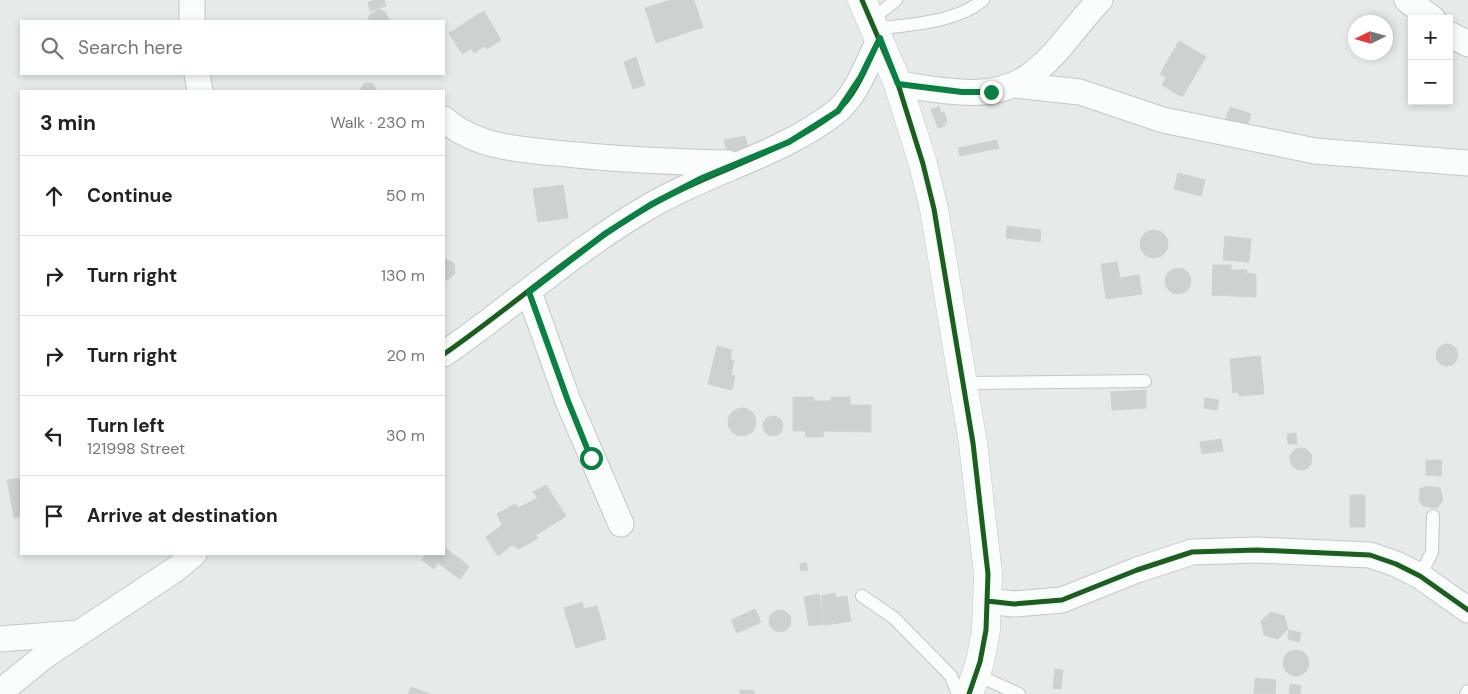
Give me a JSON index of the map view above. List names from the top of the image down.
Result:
{
  "north": "left",
  "page": {
    "map_buttons": ["+", "−"],
    "search": "Search here",
    "heading": ["3 min", "Walk · 230 m"],
    "list": [
      ["Continue", "50 m"],
      ["Turn right", "130 m"],
      ["Turn right", "20 m"],
      ["Turn left", "121998 Street", "30 m"],
      "Arrive at destination"
    ]
  }
}
